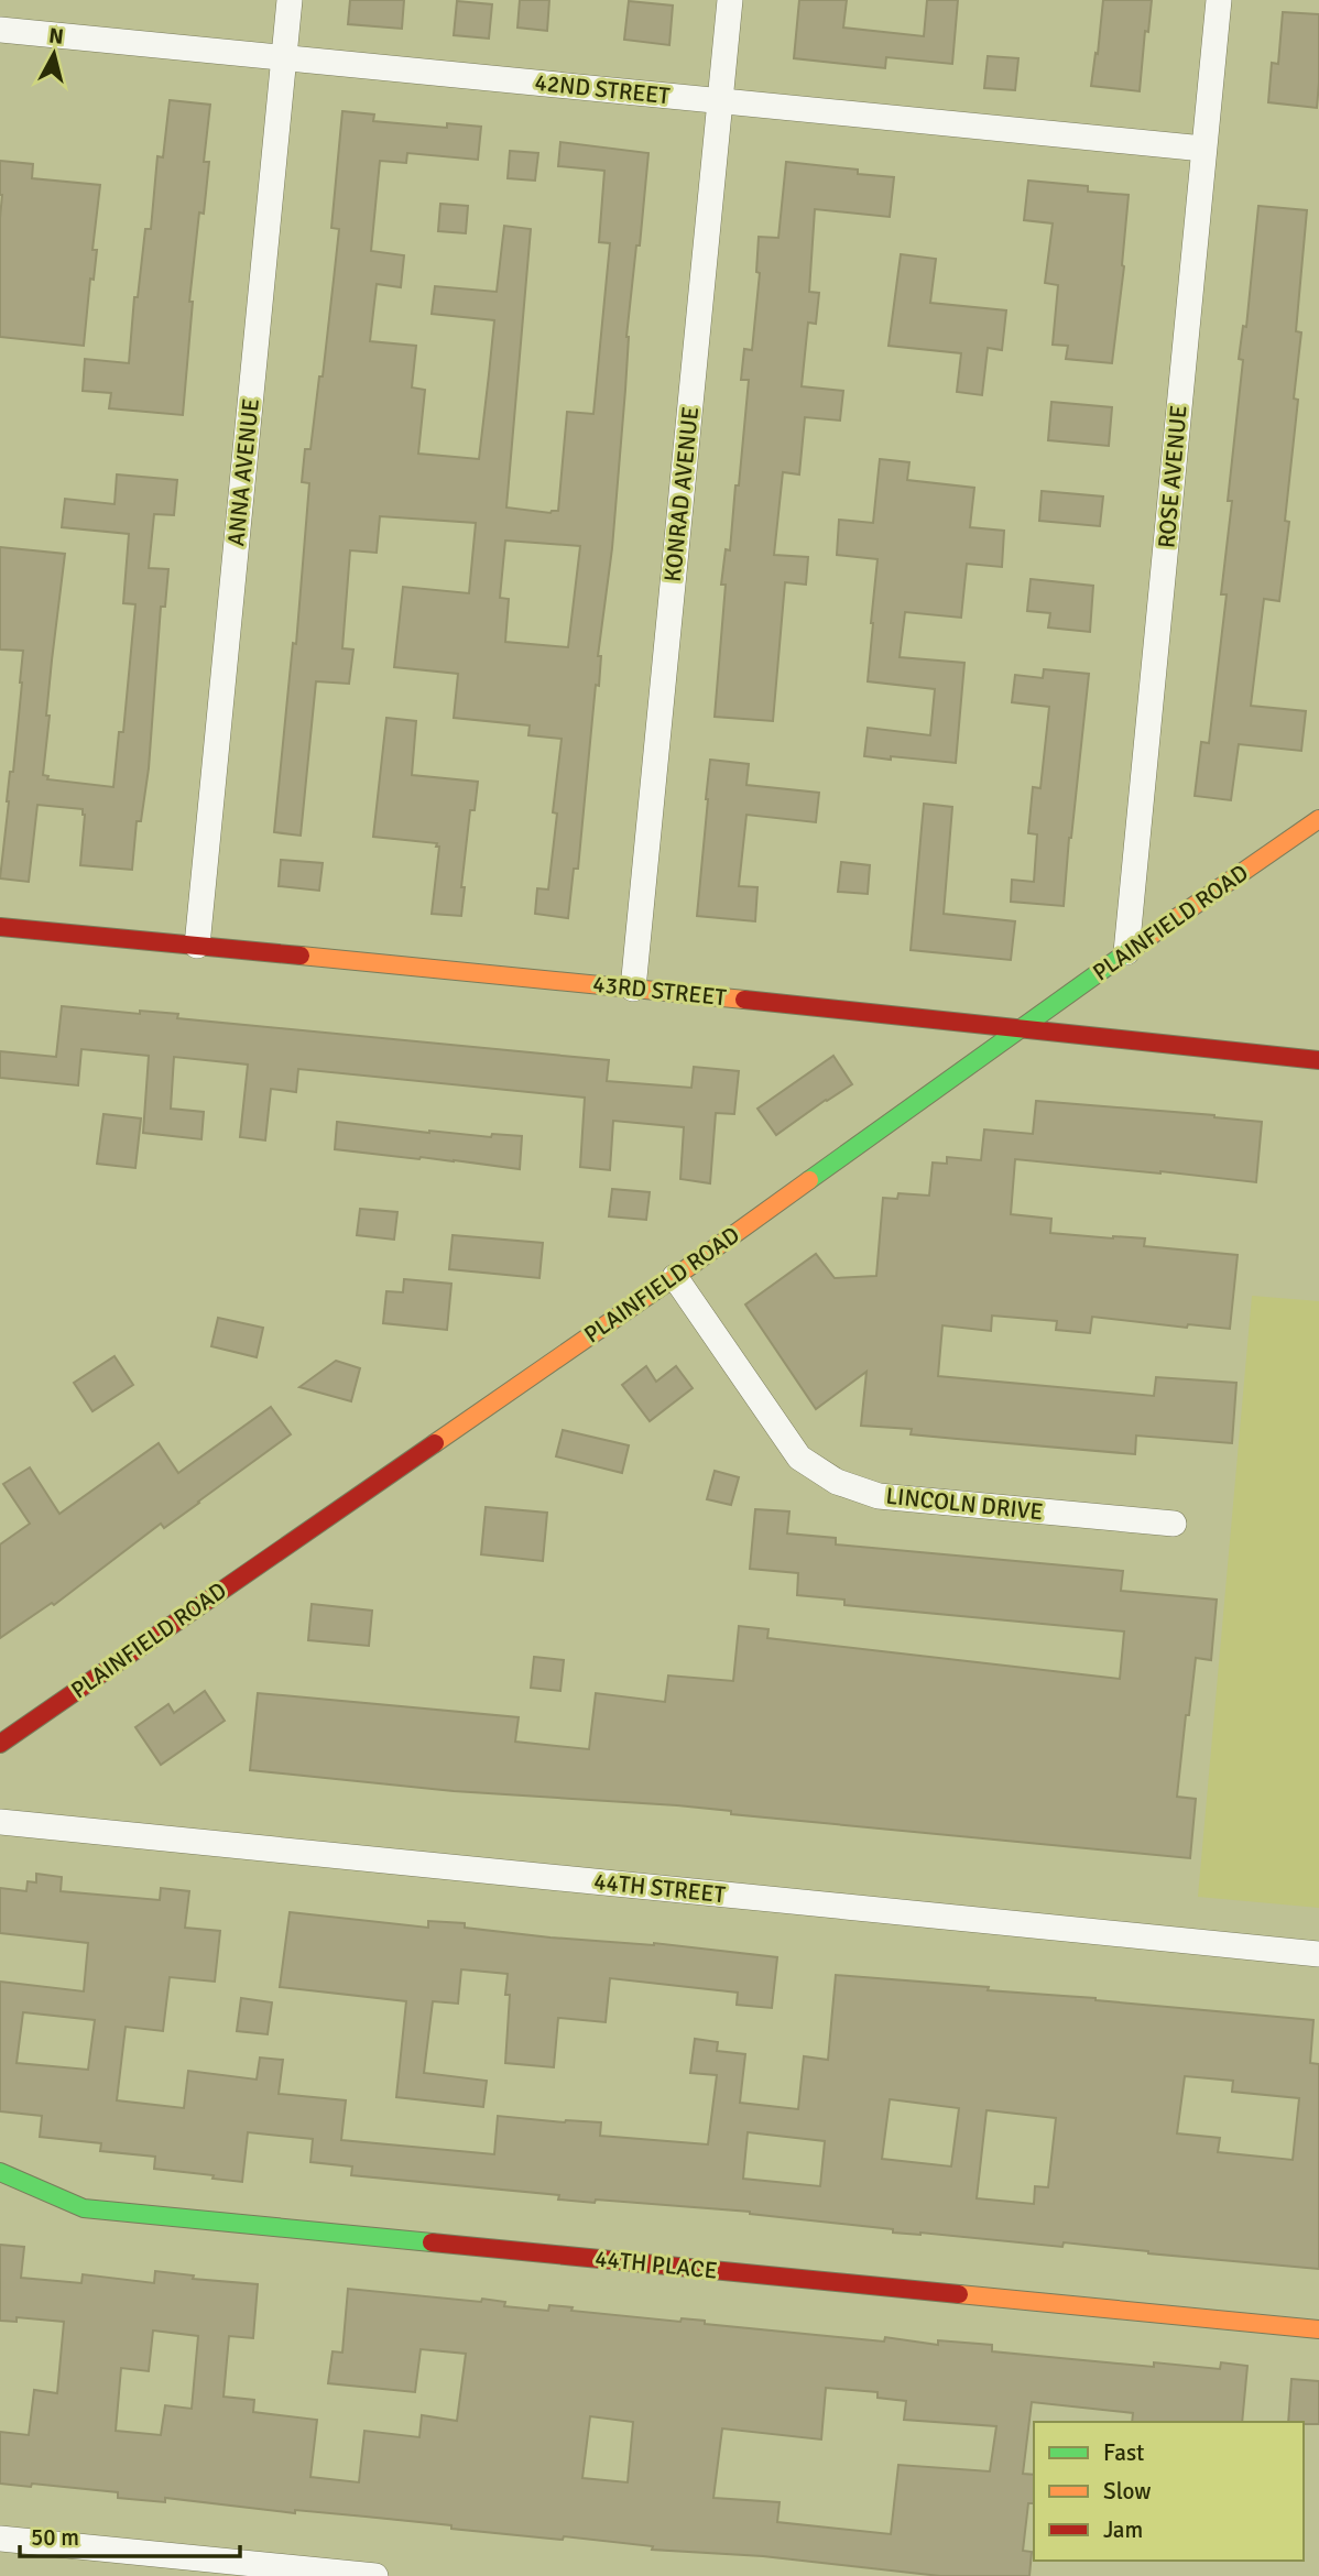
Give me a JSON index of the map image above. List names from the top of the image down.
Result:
{
  "streets": {
    "street": [
      "42ND STREET",
      "ANNA AVENUE",
      "ROSE AVENUE",
      "KONRAD AVENUE",
      "PLAINFIELD ROAD",
      "43RD STREET",
      "LINCOLN DRIVE",
      "44TH STREET",
      "44TH PLACE"
    ]
  },
  "crossings": [
    ["42ND STREET", "ANNA AVENUE"],
    ["42ND STREET", "ROSE AVENUE"],
    ["42ND STREET", "KONRAD AVENUE"],
    ["ANNA AVENUE", "43RD STREET"],
    ["ROSE AVENUE", "PLAINFIELD ROAD"],
    ["KONRAD AVENUE", "43RD STREET"],
    ["PLAINFIELD ROAD", "43RD STREET"],
    ["PLAINFIELD ROAD", "LINCOLN DRIVE"]
  ],
  "legend": ["Fast", "Slow", "Jam"],
  "scale_bar": "50 m",
  "north": "top"
}
